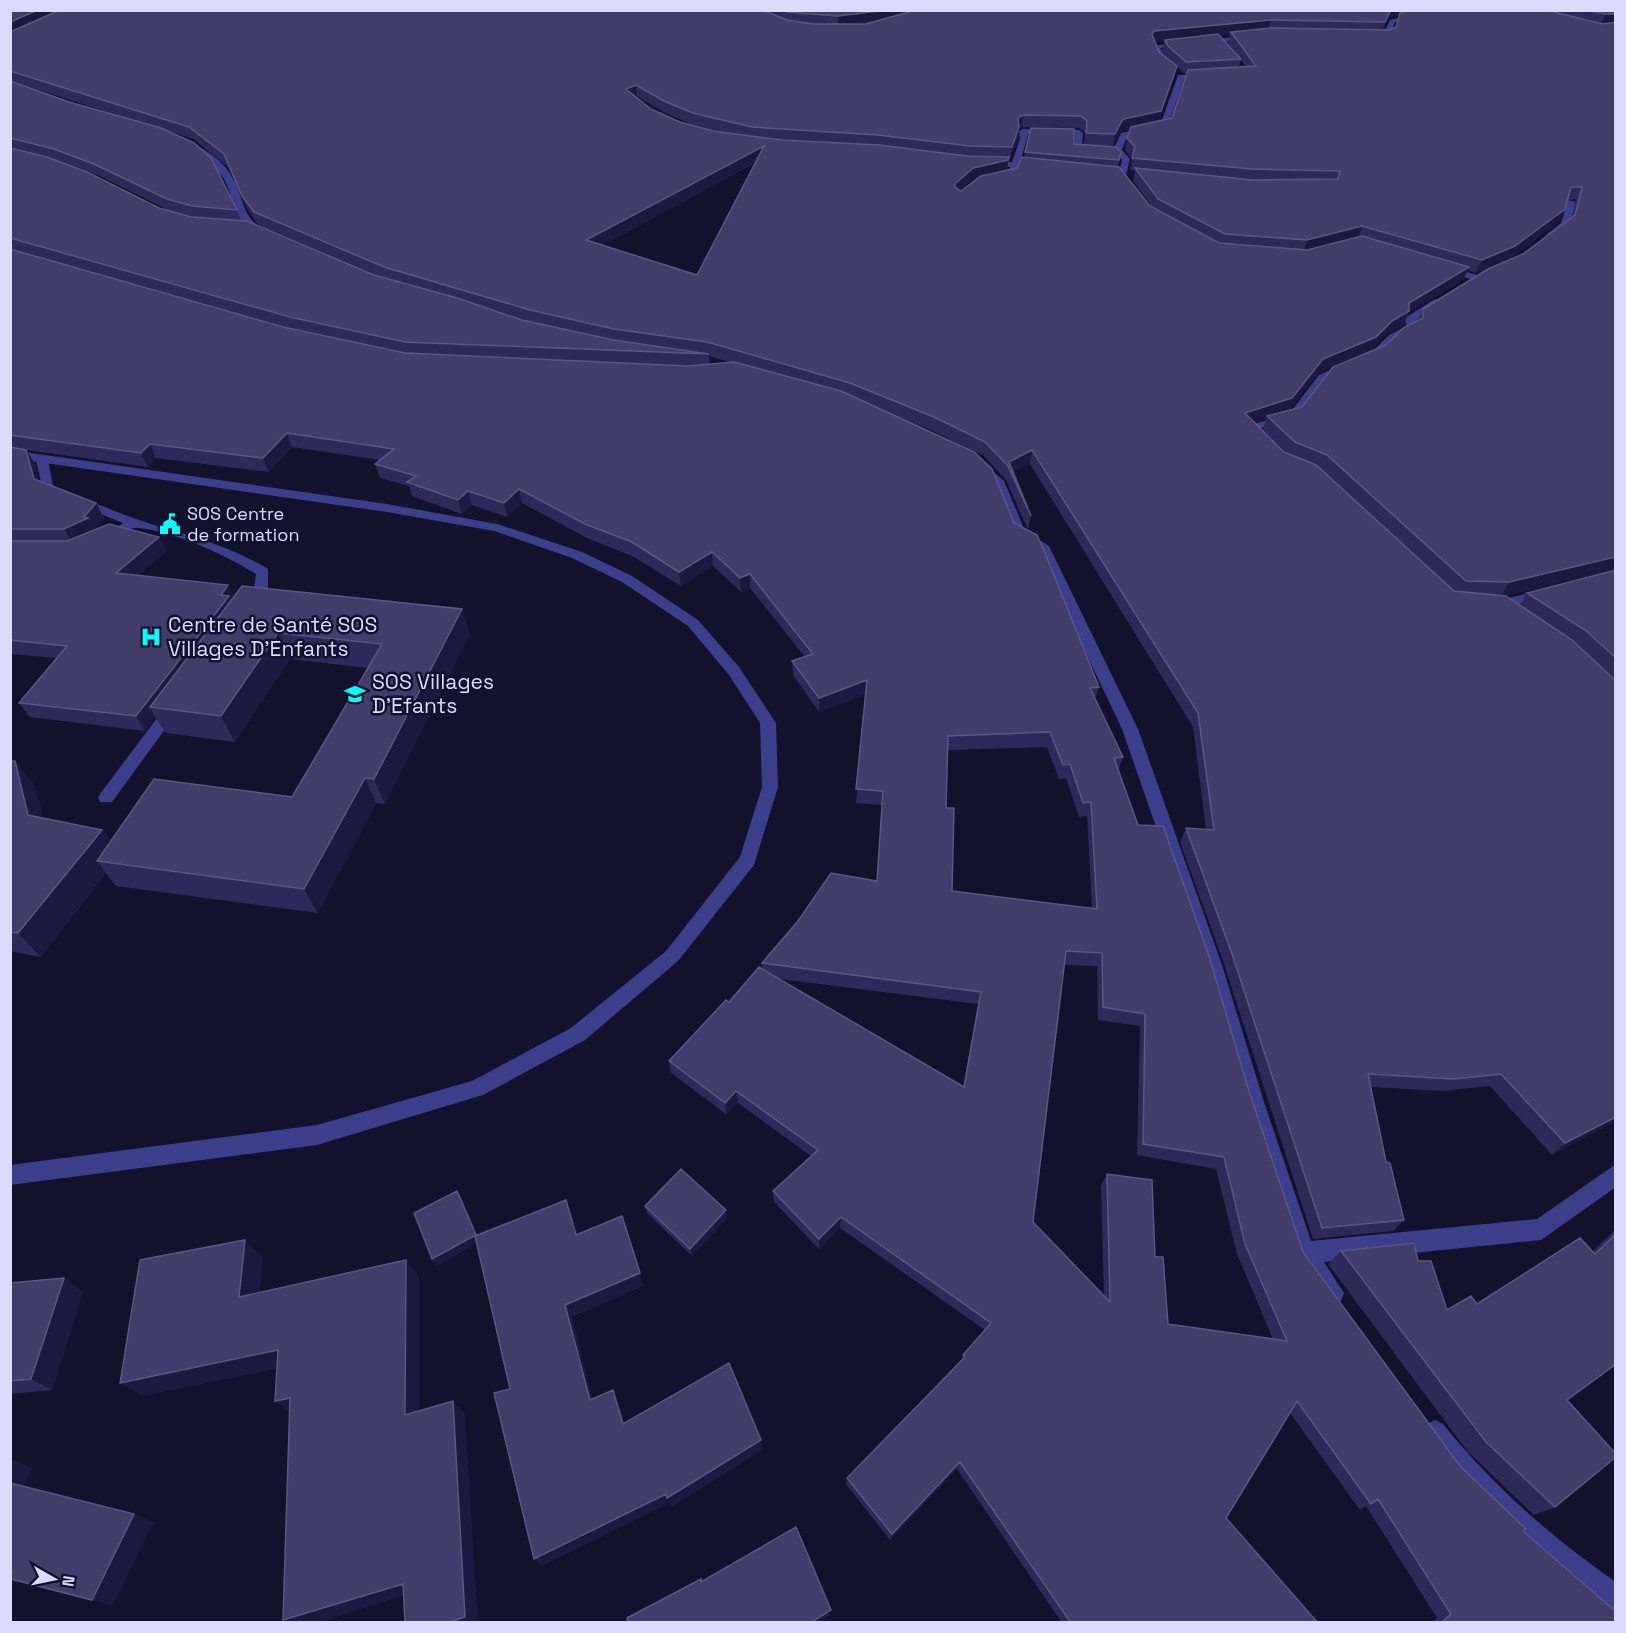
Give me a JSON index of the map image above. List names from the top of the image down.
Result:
{
  "places": {
    "public building": ["SOS Centre de formation"],
    "hospital": ["Centre de Santé SOS Villages D’Enfants"],
    "school or university": ["SOS Villages D’Efants"]
  },
  "north": "right"
}
